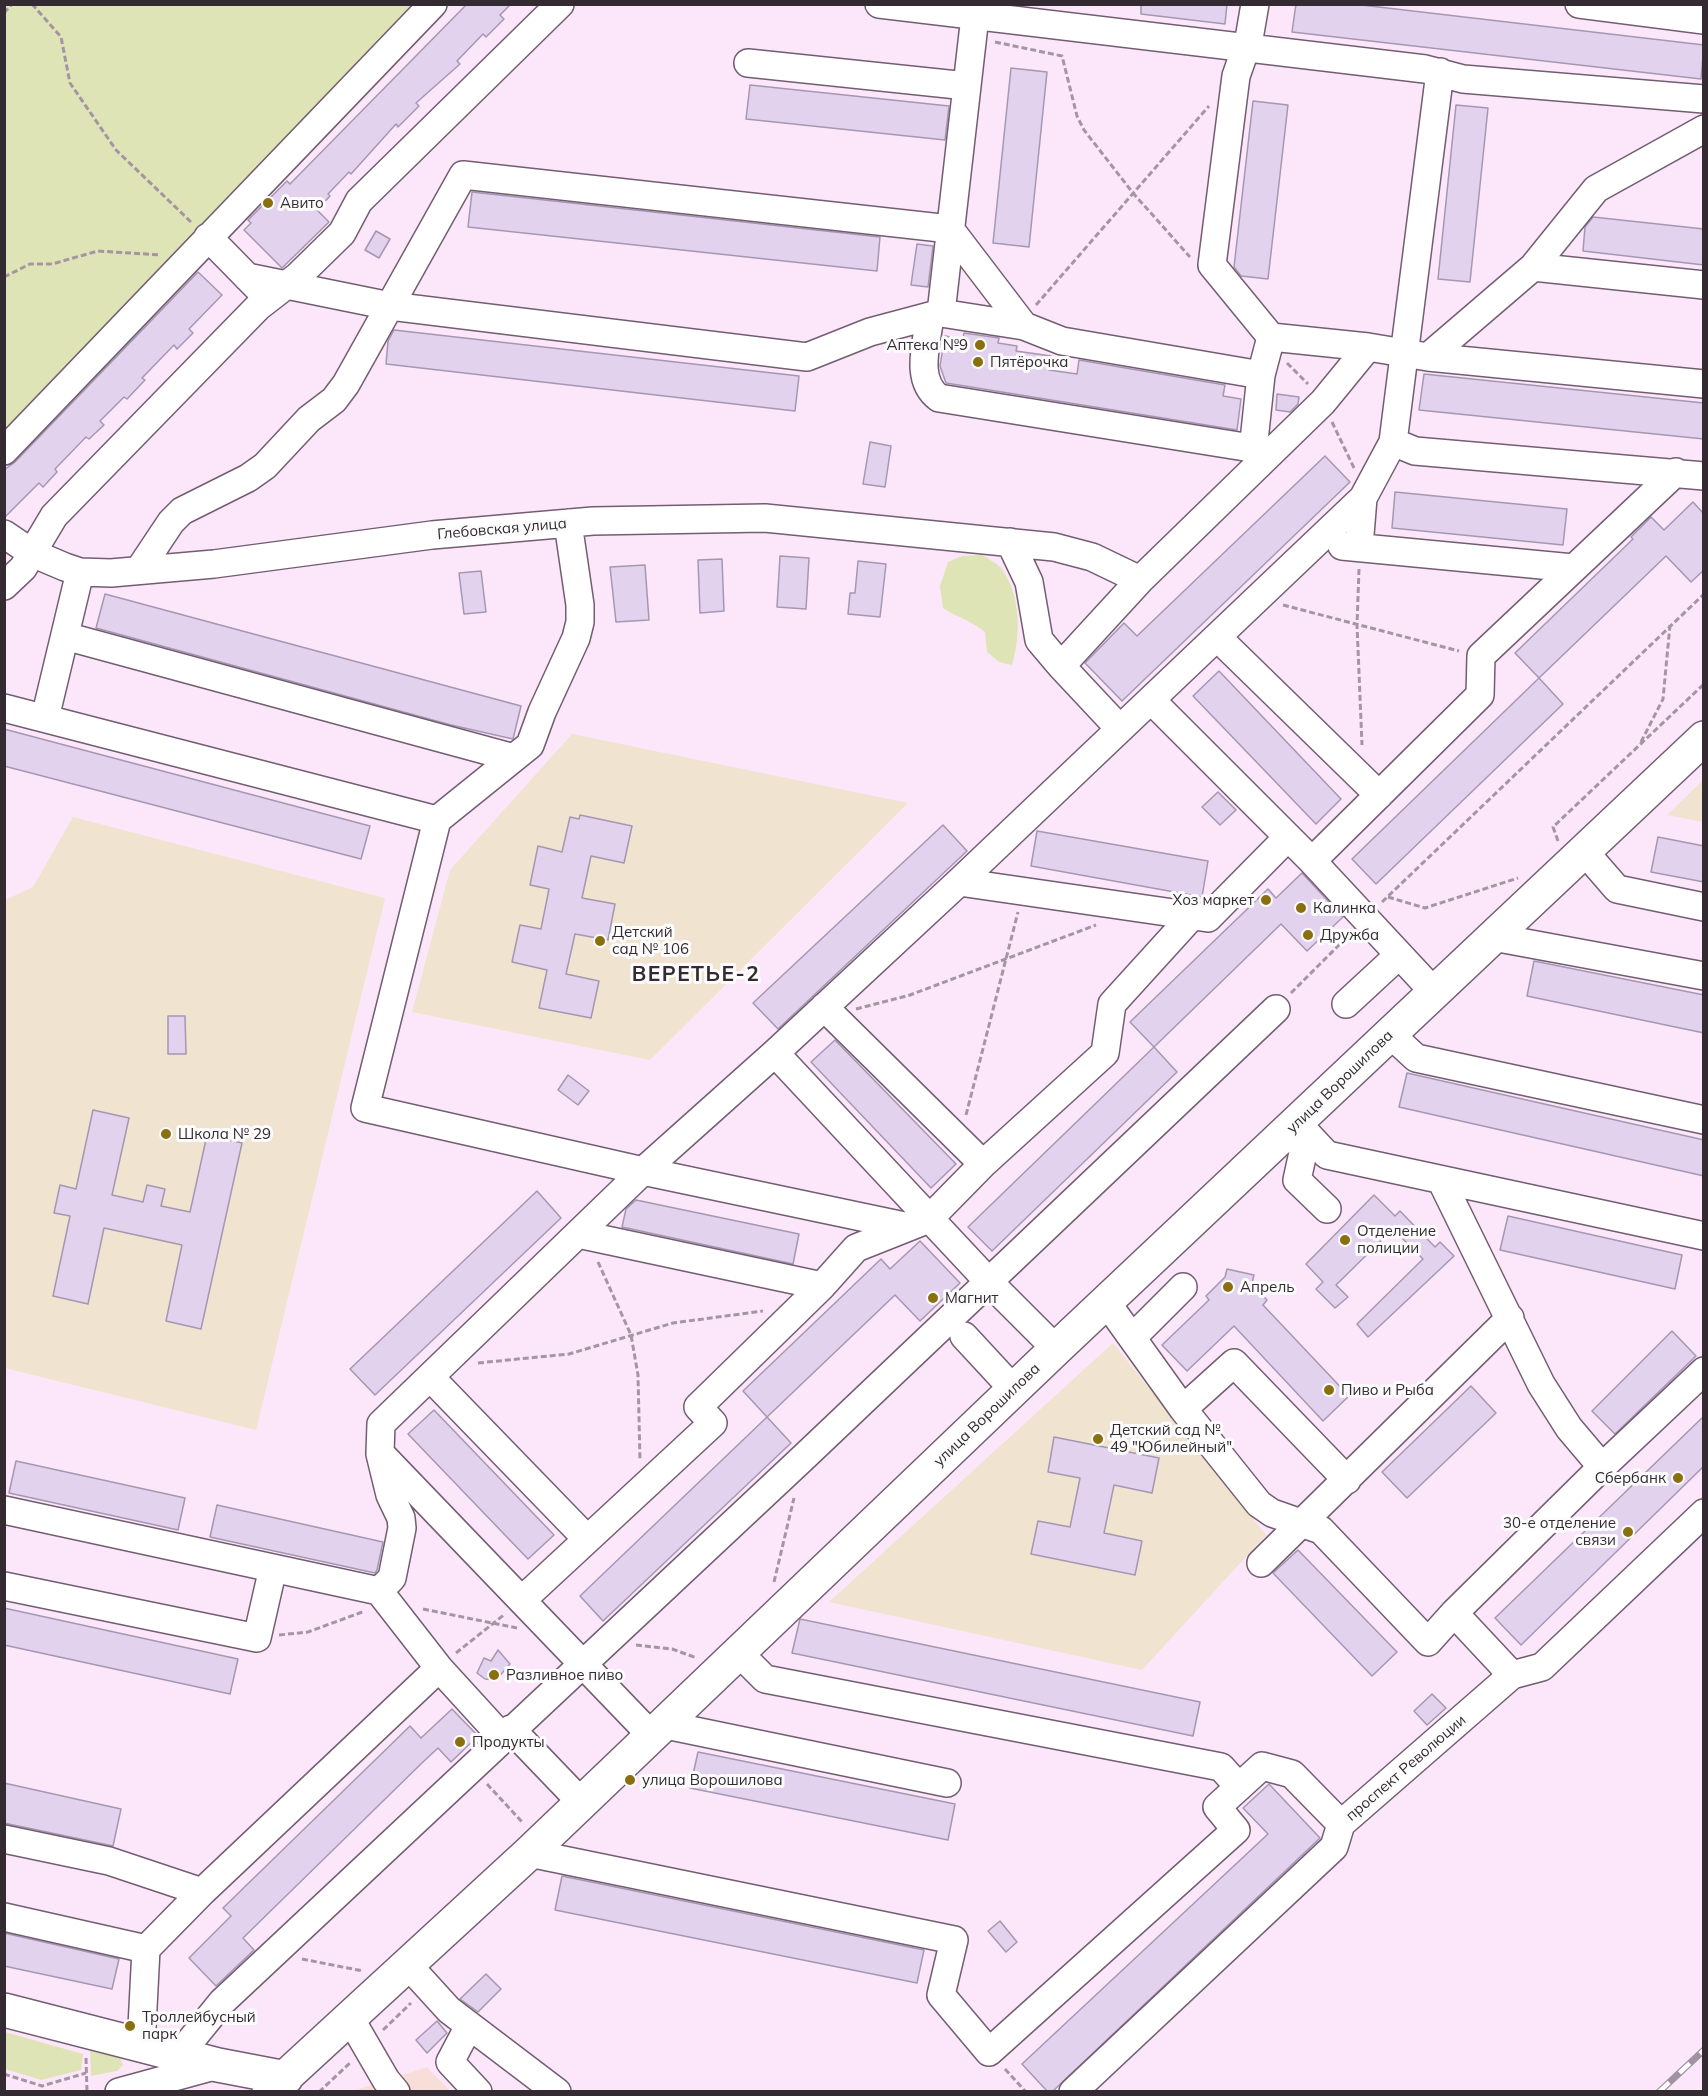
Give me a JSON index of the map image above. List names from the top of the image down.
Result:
{
  "streets": {
    "main road": ["улица Ворошилова"],
    "street": ["Глебовская улица", "проспект Революции"]
  },
  "districts": ["ВЕРЕТЬЕ-2"],
  "places": [
    "Авито",
    "Аптека №9",
    "Пятёрочка",
    "Хоз маркет",
    "Калинка",
    "Дружба",
    "Детский сад № 106",
    "Школа № 29",
    "Отделение полиции",
    "Апрель",
    "Магнит",
    "Пиво и Рыба",
    "Детский сад № 49 \"Юбилейный\"",
    "Сбербанк",
    "30-е отделение связи",
    "Разливное пиво",
    "Продукты",
    "улица Ворошилова",
    "Троллейбусный парк"
  ]
}
